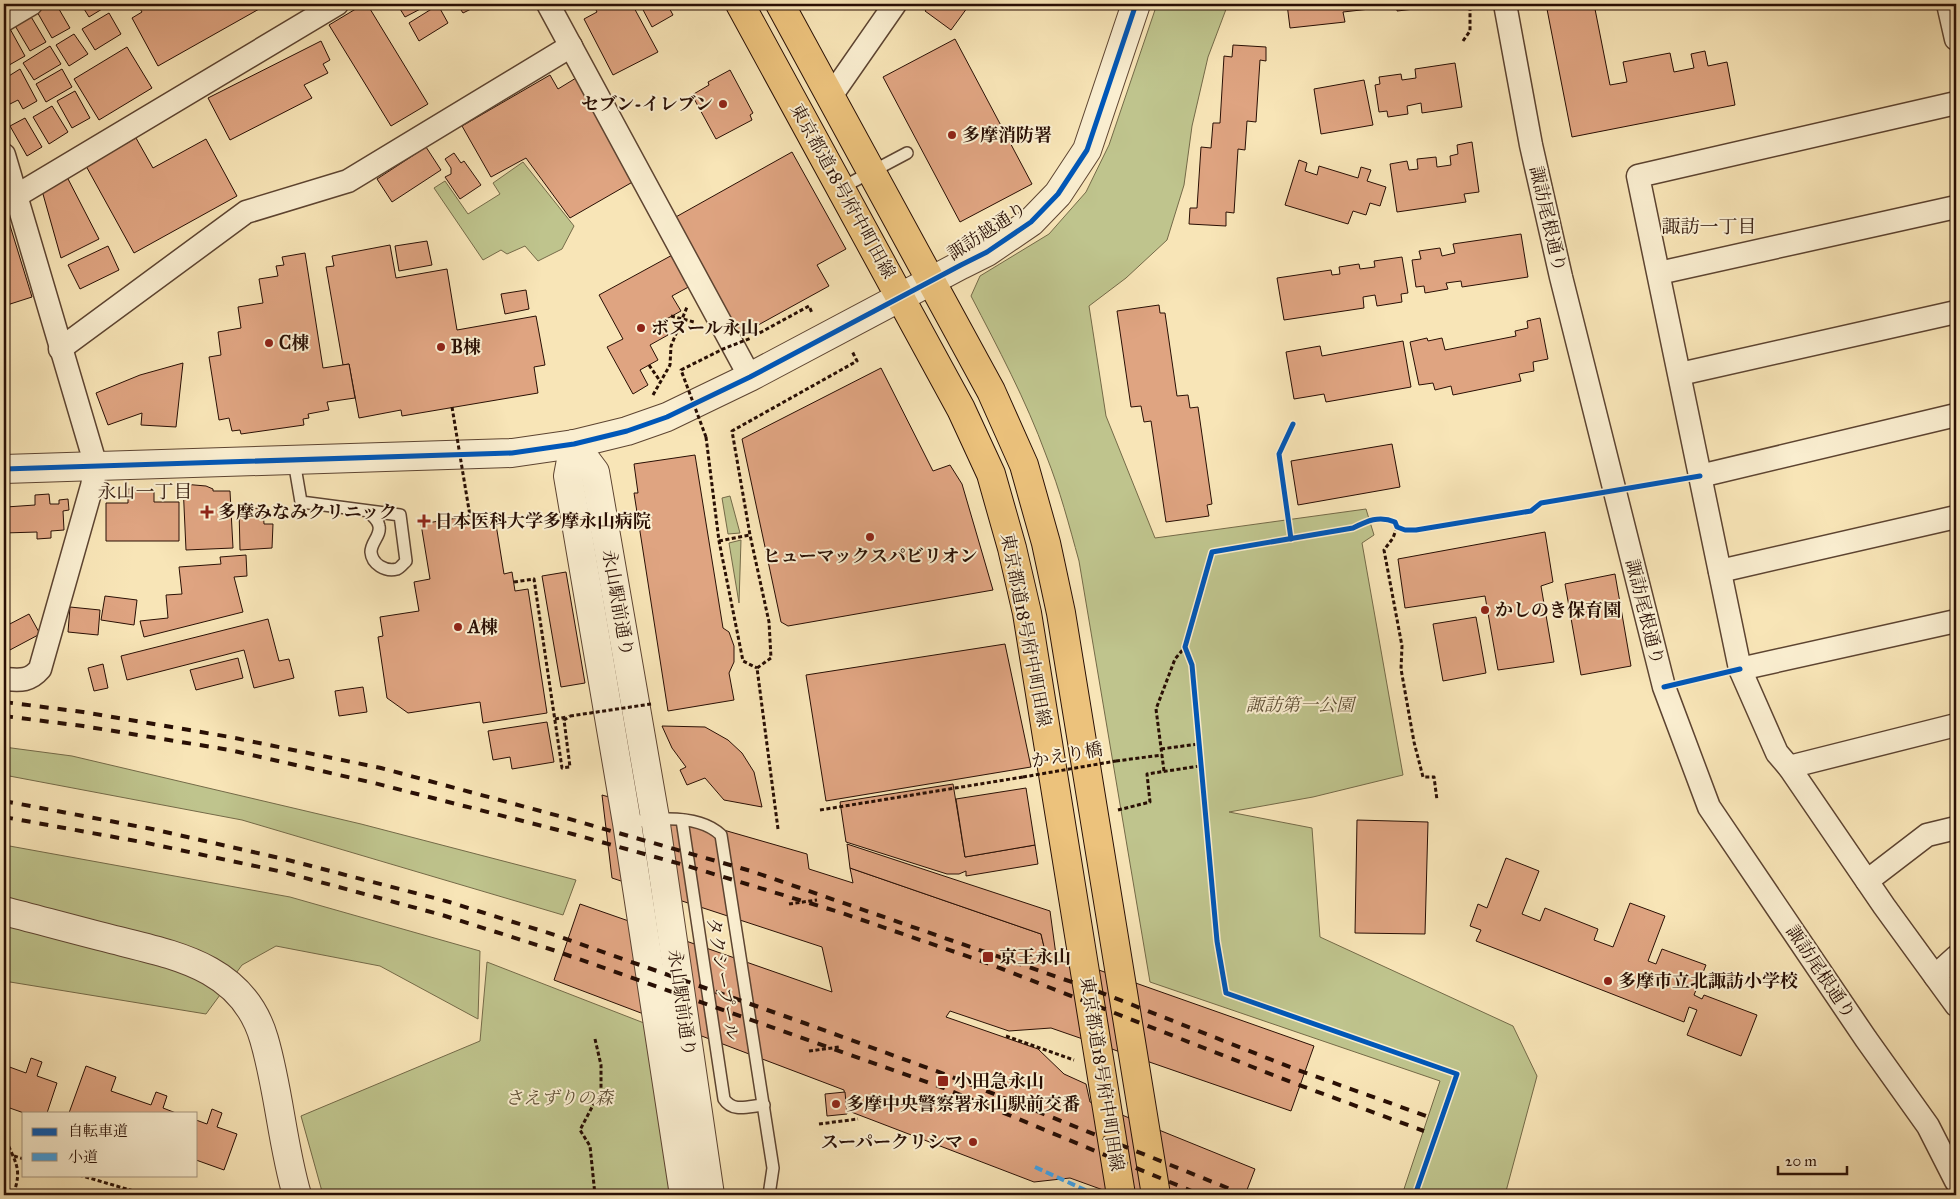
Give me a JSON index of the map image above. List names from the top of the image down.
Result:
{
  "streets": {
    "main road": ["東京都道18号府中町田線"],
    "street": ["諏訪尾根通り", "諏訪越通り", "永山駅前通り"],
    "lane": ["タクシープール"],
    "path": ["かえり橋"]
  },
  "crossings": [
    ["東京都道18号府中町田線", "諏訪越通り"],
    ["諏訪越通り", "永山駅前通り"]
  ],
  "districts": ["諏訪一丁目", "永山一丁目"],
  "parks": ["諏訪第一公園", "さえずりの森"],
  "places": {
    "other": [
      "セブン-イレブン",
      "多摩消防署",
      "ボヌール永山",
      "C棟",
      "B棟",
      "ヒューマックスパビリオン",
      "かしのき保育園",
      "A棟",
      "多摩市立北諏訪小学校",
      "多摩中央警察署永山駅前交番",
      "スーパークリシマ"
    ],
    "health": ["多摩みなみクリニック", "日本医科大学多摩永山病院"],
    "transit": ["京王永山", "小田急永山"]
  },
  "legend": ["自転車道", "小道"],
  "scale_bar": "20 m"
}
